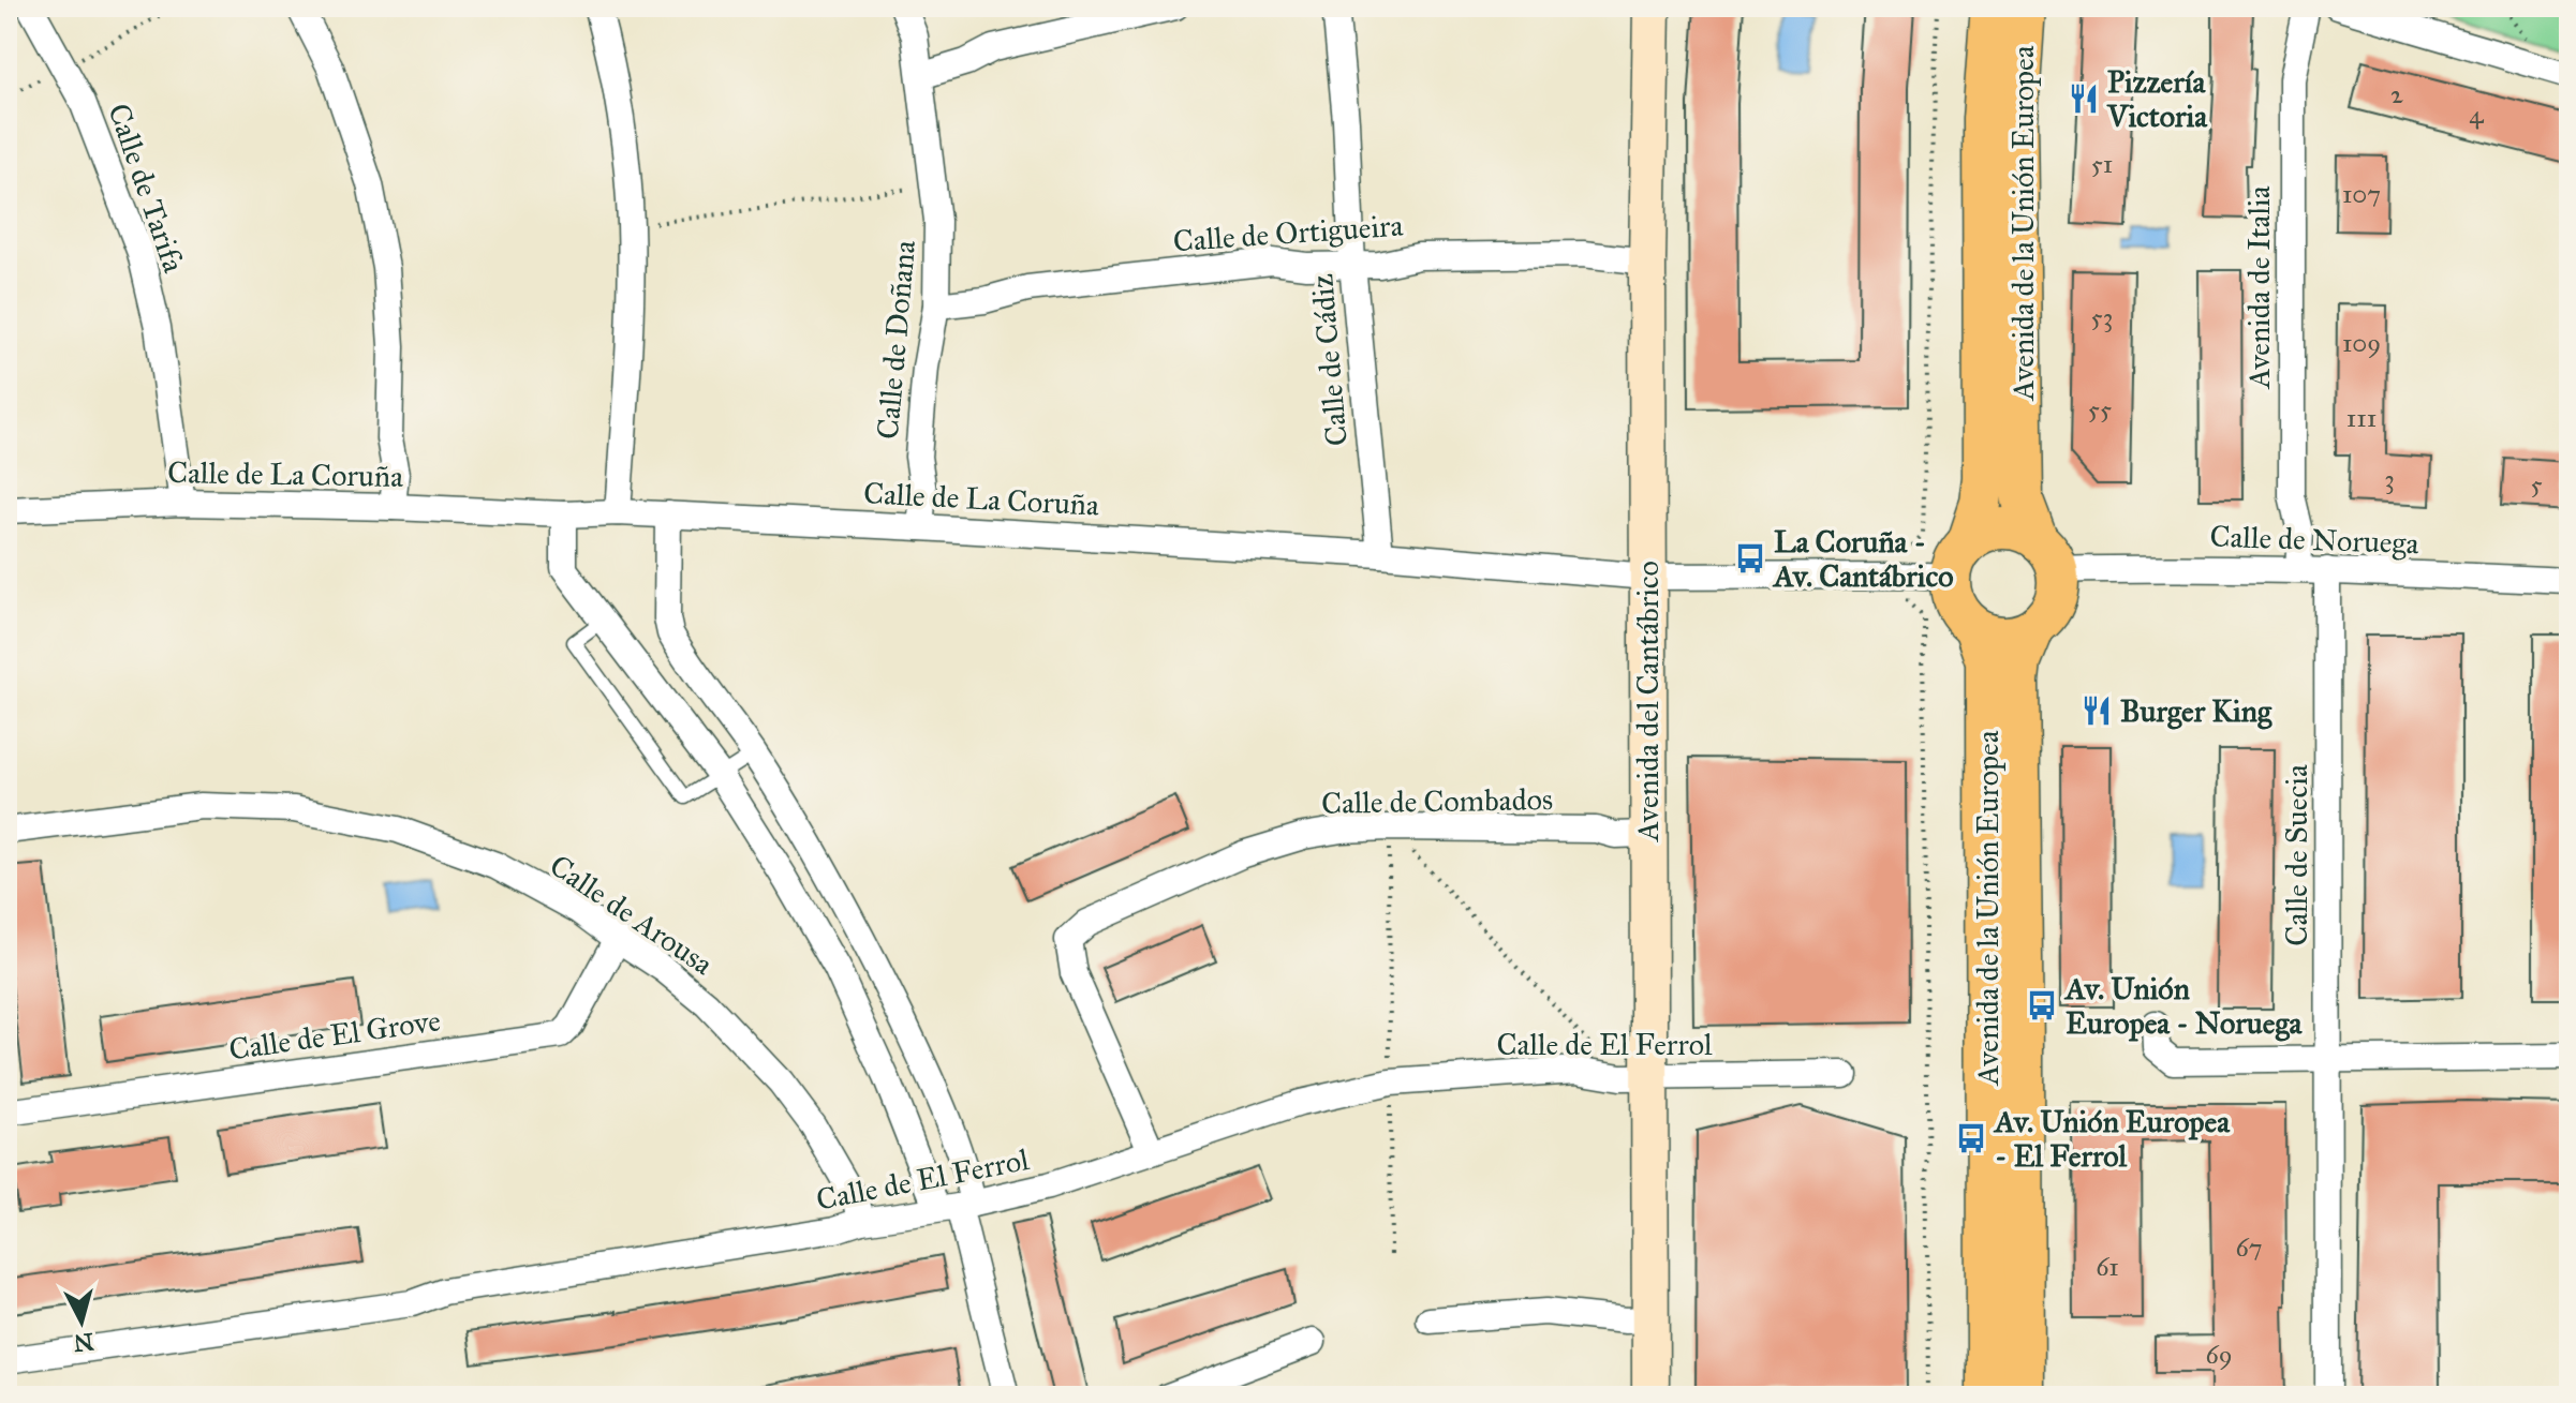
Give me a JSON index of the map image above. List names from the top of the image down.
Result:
{
  "streets": {
    "main road": ["Avenida de la Unión Europea"],
    "street": [
      "Calle de Tarifa",
      "Calle de Ortigueira",
      "Avenida de Italia",
      "Calle de Doñana",
      "Calle de Cádiz",
      "Calle de La Coruña",
      "Calle de Noruega",
      "Avenida del Cantábrico",
      "Calle de Combados",
      "Calle de Suecia",
      "Calle de Arousa",
      "Calle de El Grove",
      "Calle de El Ferrol"
    ]
  },
  "crossings": [
    ["Calle de Tarifa", "Calle de La Coruña"],
    ["Avenida de la Unión Europea", "Calle de La Coruña"],
    ["Avenida de la Unión Europea", "Calle de Noruega"],
    ["Calle de Ortigueira", "Calle de Doñana"],
    ["Calle de Ortigueira", "Calle de Cádiz"],
    ["Calle de Ortigueira", "Avenida del Cantábrico"],
    ["Avenida de Italia", "Calle de Noruega"],
    ["Calle de Doñana", "Calle de La Coruña"],
    ["Calle de Cádiz", "Calle de La Coruña"],
    ["Calle de La Coruña", "Calle de Noruega"],
    ["Calle de La Coruña", "Avenida del Cantábrico"],
    ["Calle de Noruega", "Calle de Suecia"],
    ["Avenida del Cantábrico", "Calle de Combados"],
    ["Avenida del Cantábrico", "Calle de El Ferrol"],
    ["Calle de Combados", "Calle de El Ferrol"],
    ["Calle de Arousa", "Calle de El Grove"],
    ["Calle de Arousa", "Calle de El Ferrol"]
  ],
  "places": {
    "restaurant": ["Pizzería Victoria", "Burger King"],
    "bus stop": ["La Coruña - Av. Cantábrico", "Av. Unión Europea - Noruega", "Av. Unión Europea - El Ferrol"]
  },
  "house_numbers": [
    "2",
    "4",
    "51",
    "107",
    "53",
    "109",
    "55",
    "111",
    "3",
    "5",
    "67",
    "61",
    "69"
  ],
  "north": "bottom"
}
